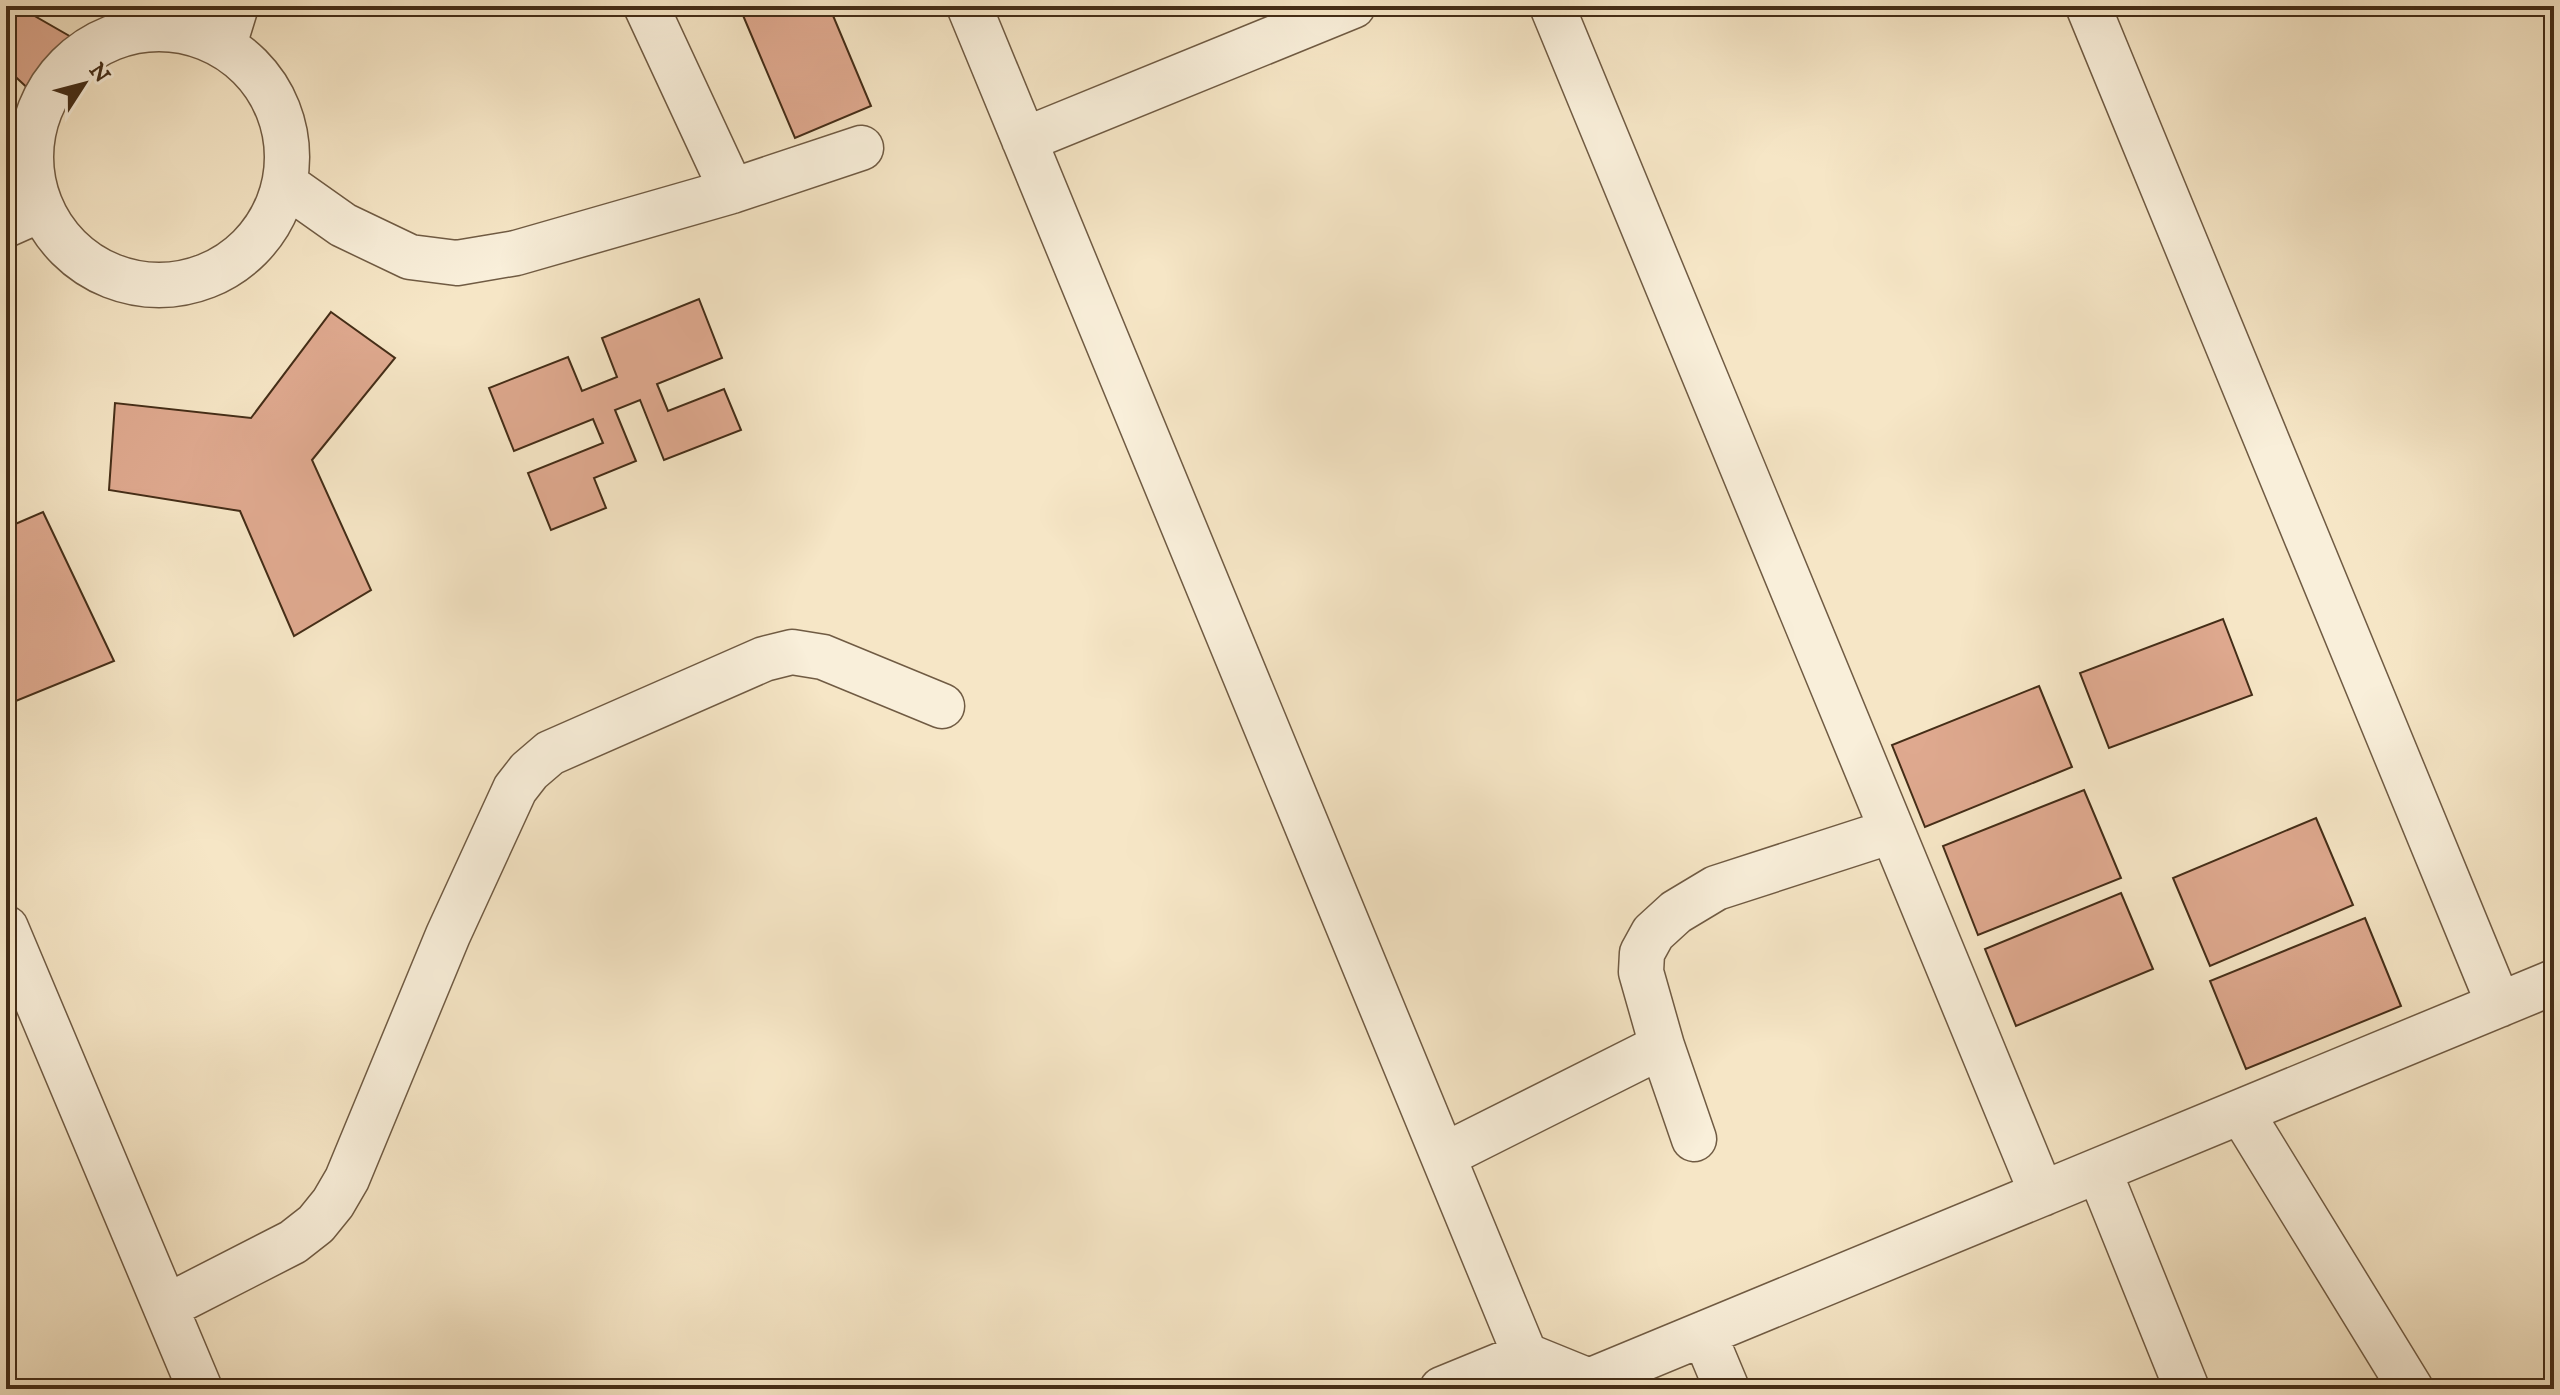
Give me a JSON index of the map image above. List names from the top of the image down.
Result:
{
  "north": "top right"
}
